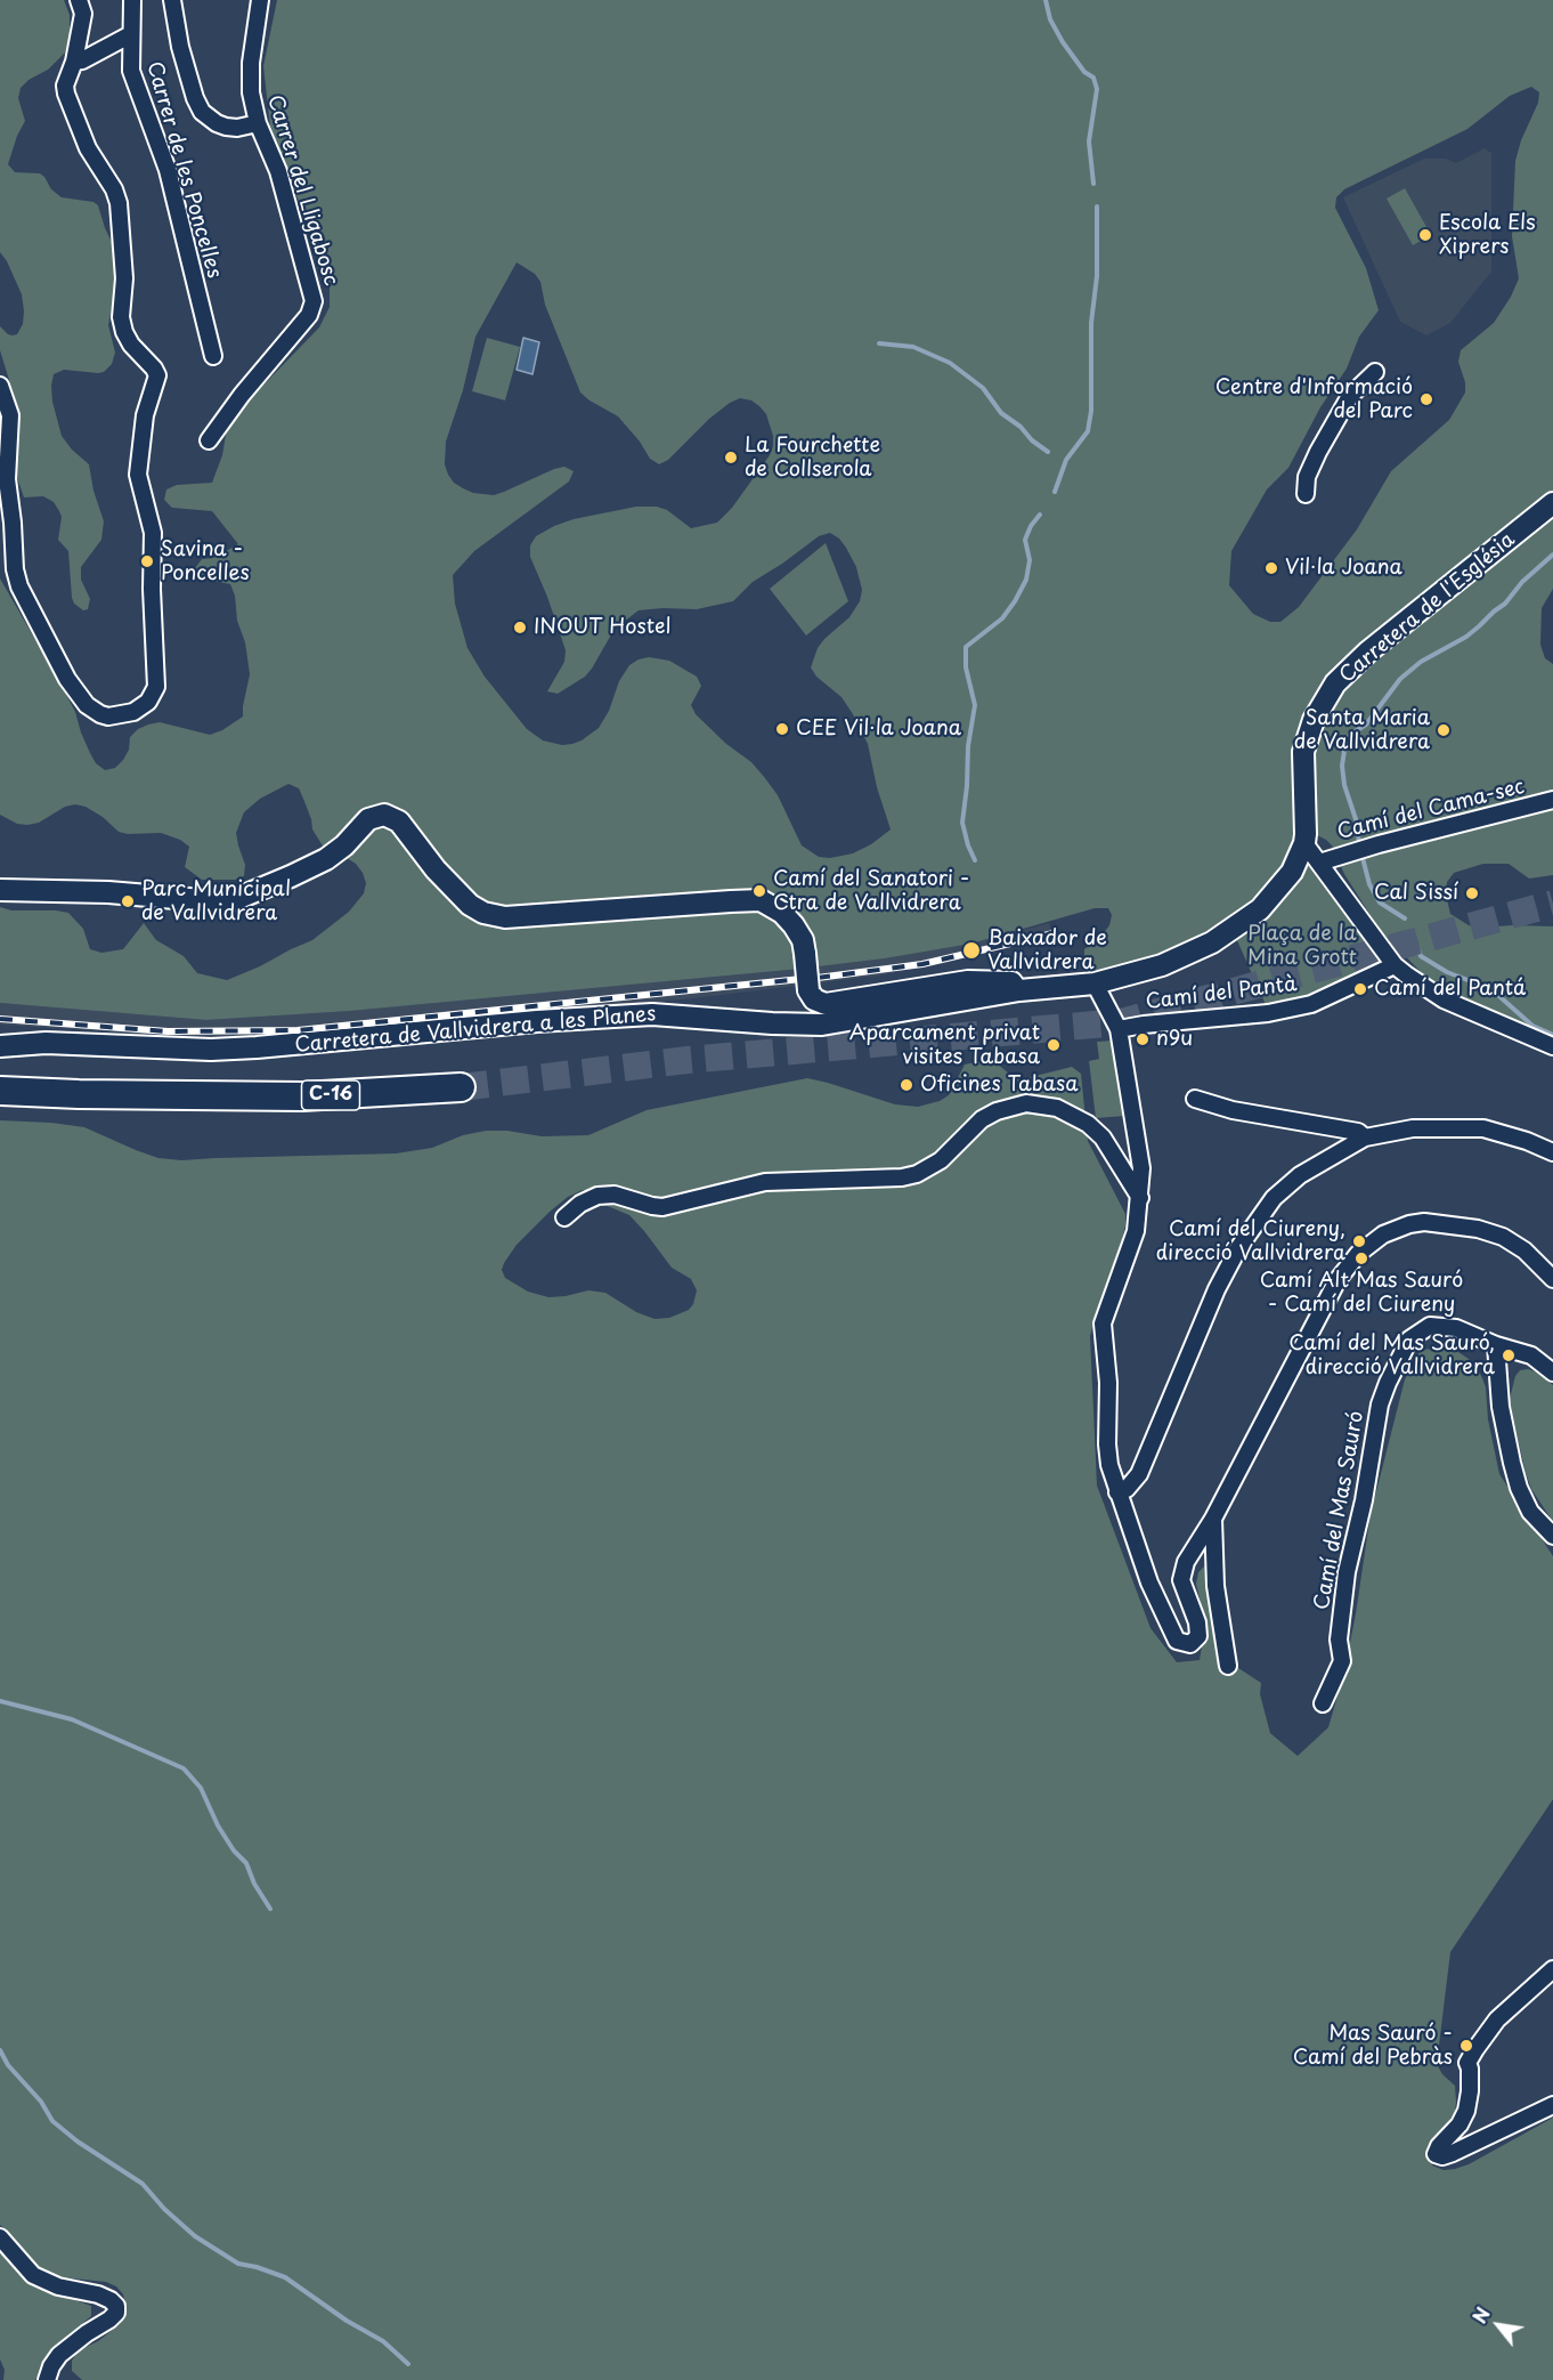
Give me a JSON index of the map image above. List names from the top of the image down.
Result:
{
  "streets": {
    "highway": ["C-16"],
    "main road": ["Carretera de l'Església", "Carretera de Vallvidrera a les Planes"],
    "street": [
      "Carrer de les Poncelles",
      "Carrer del Lligabosc",
      "Camí del Cama-sec",
      "Camí del Pantà",
      "Camí del Mas Sauró"
    ]
  },
  "crossings": [
    ["Carretera de l'Església", "Carretera de Vallvidrera a les Planes"]
  ],
  "parks": ["Plaça de la Mina Grott"],
  "places": [
    "Escola Els Xiprers",
    "Centre d'Informació del Parc",
    "La Fourchette de Collserola",
    "Savina - Poncelles",
    "Vil·la Joana",
    "INOUT Hostel",
    "CEE Vil·la Joana",
    "Santa Maria de Vallvidrera",
    "Camí del Sanatori - Ctra de Vallvidrera",
    "Cal Sissí",
    "Parc Municipal de Vallvidrera",
    "Baixador de Vallvidrera",
    "Camí del Pantá",
    "n9u",
    "Aparcament privat visites Tabasa",
    "Oficines Tabasa",
    "Camí del Ciureny, direcció Vallvidrera",
    "Camí Alt Mas Sauró - Camí del Ciureny",
    "Camí del Mas Sauró, direcció Vallvidrera",
    "Mas Sauró - Camí del Pebràs"
  ],
  "north": "top left"
}
